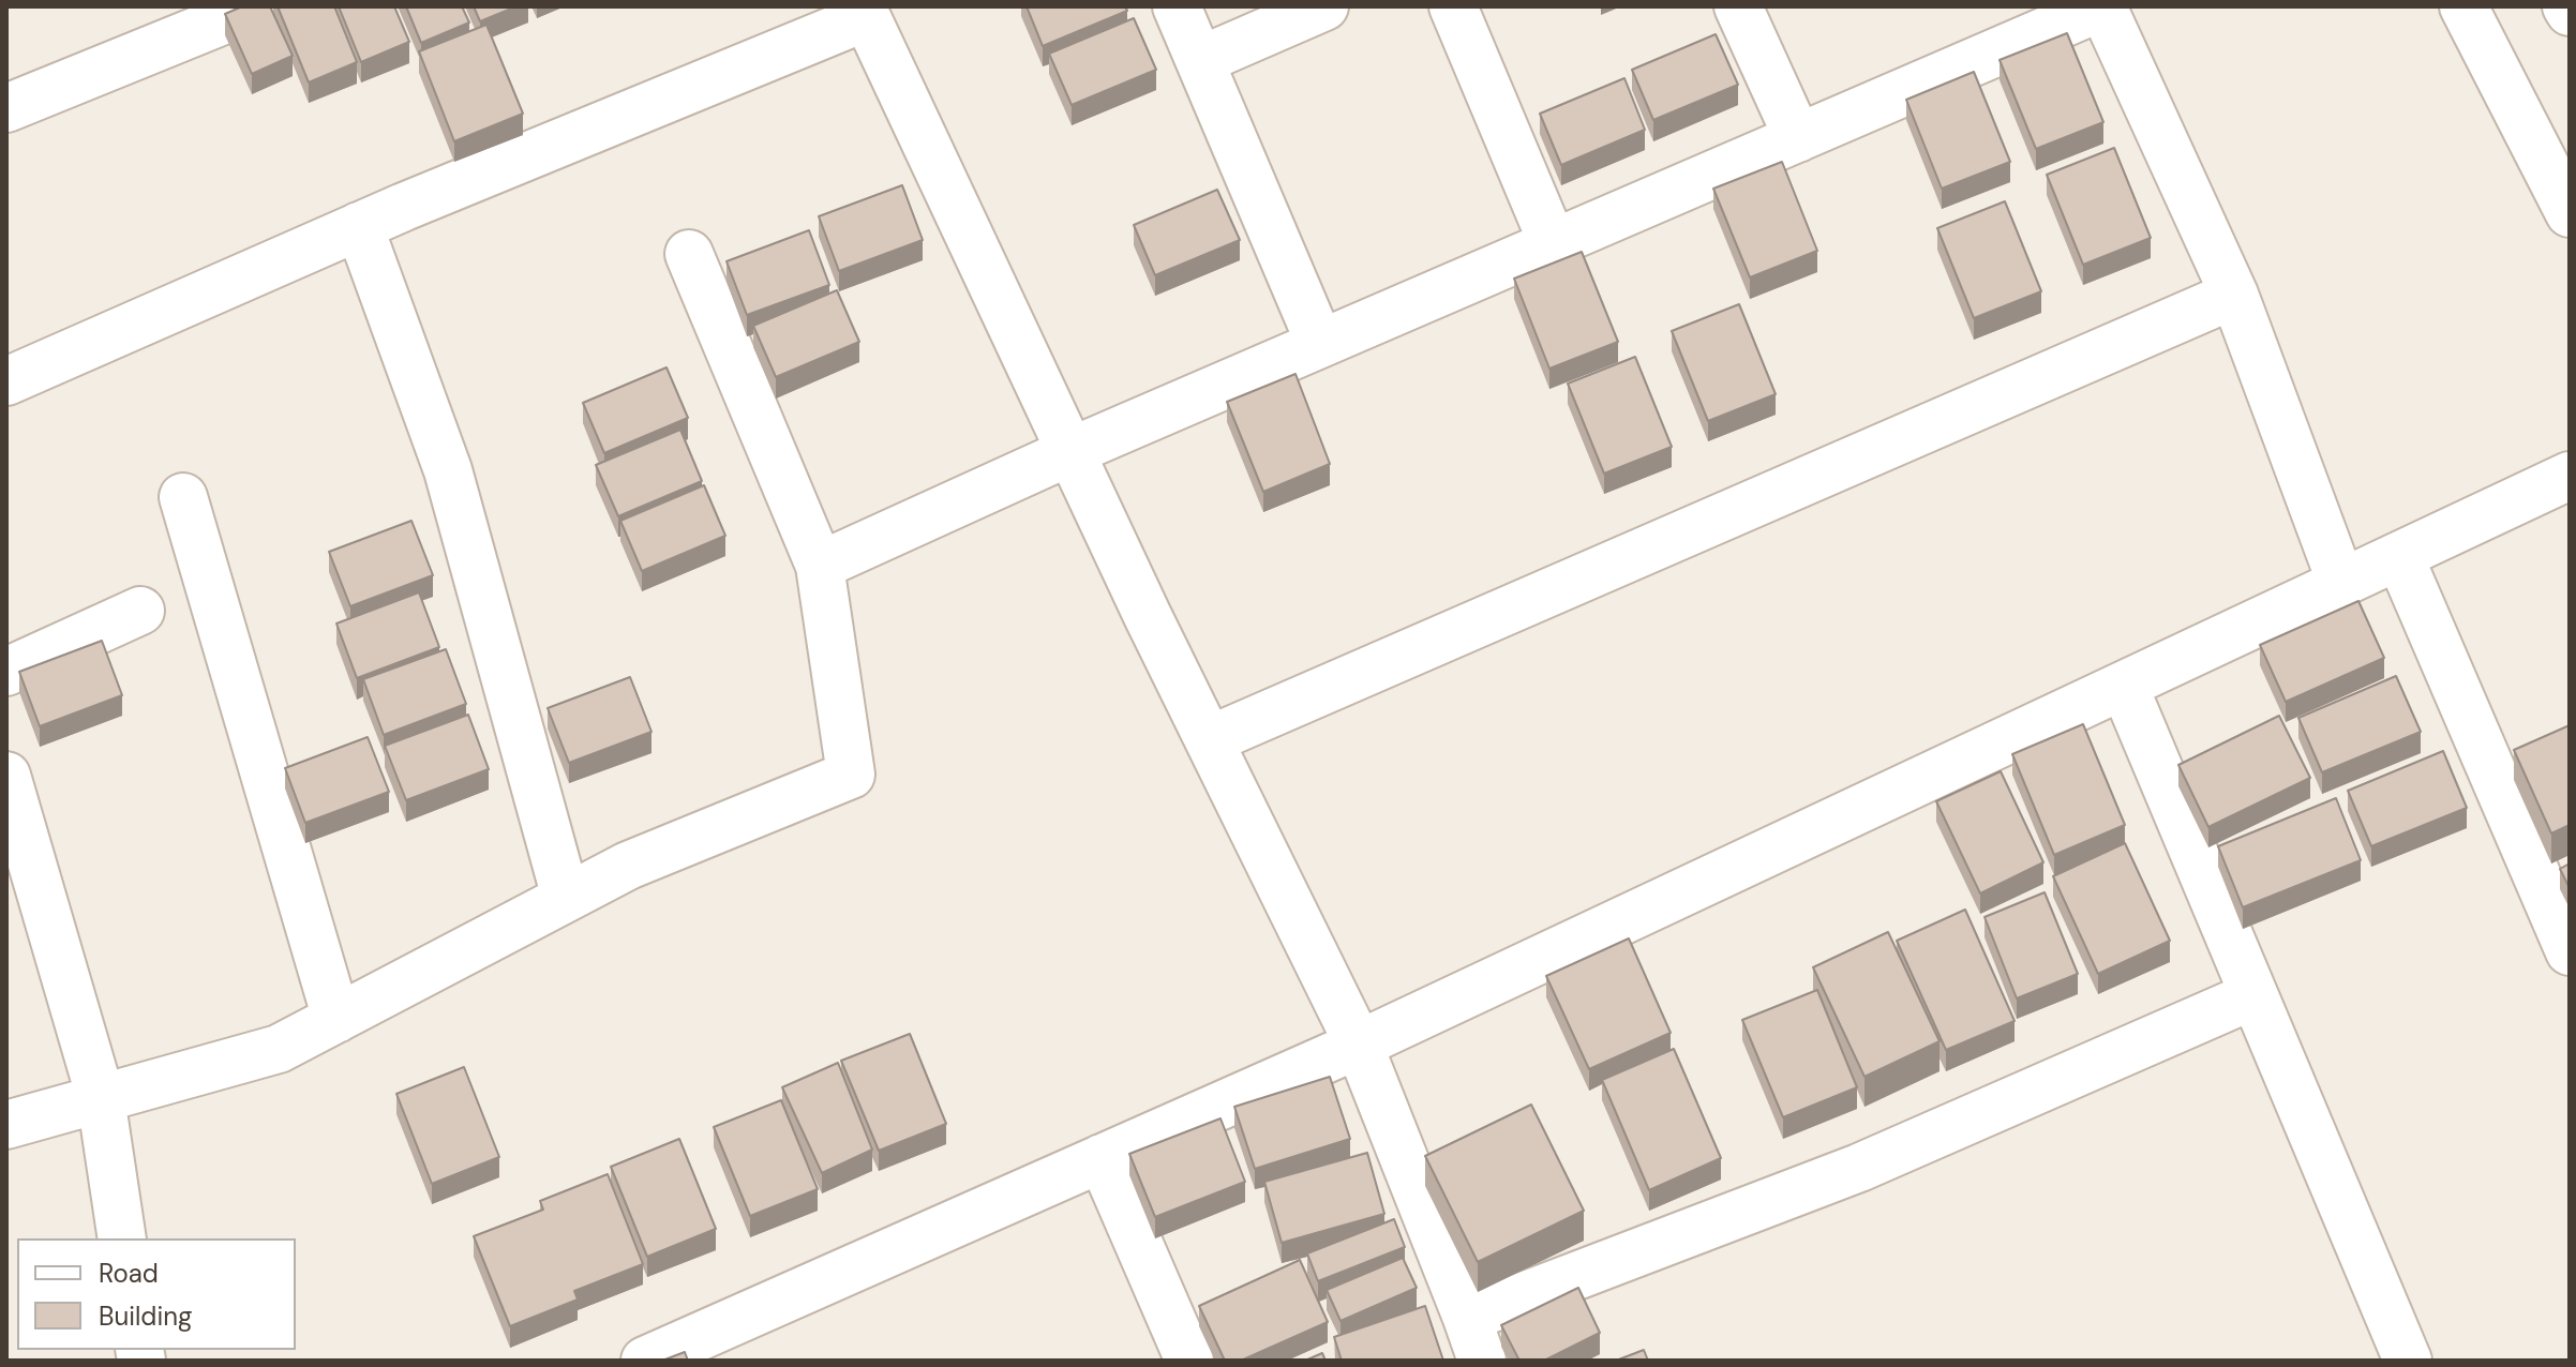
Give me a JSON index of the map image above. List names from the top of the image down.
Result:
{
  "legend": ["Road", "Building"]
}
